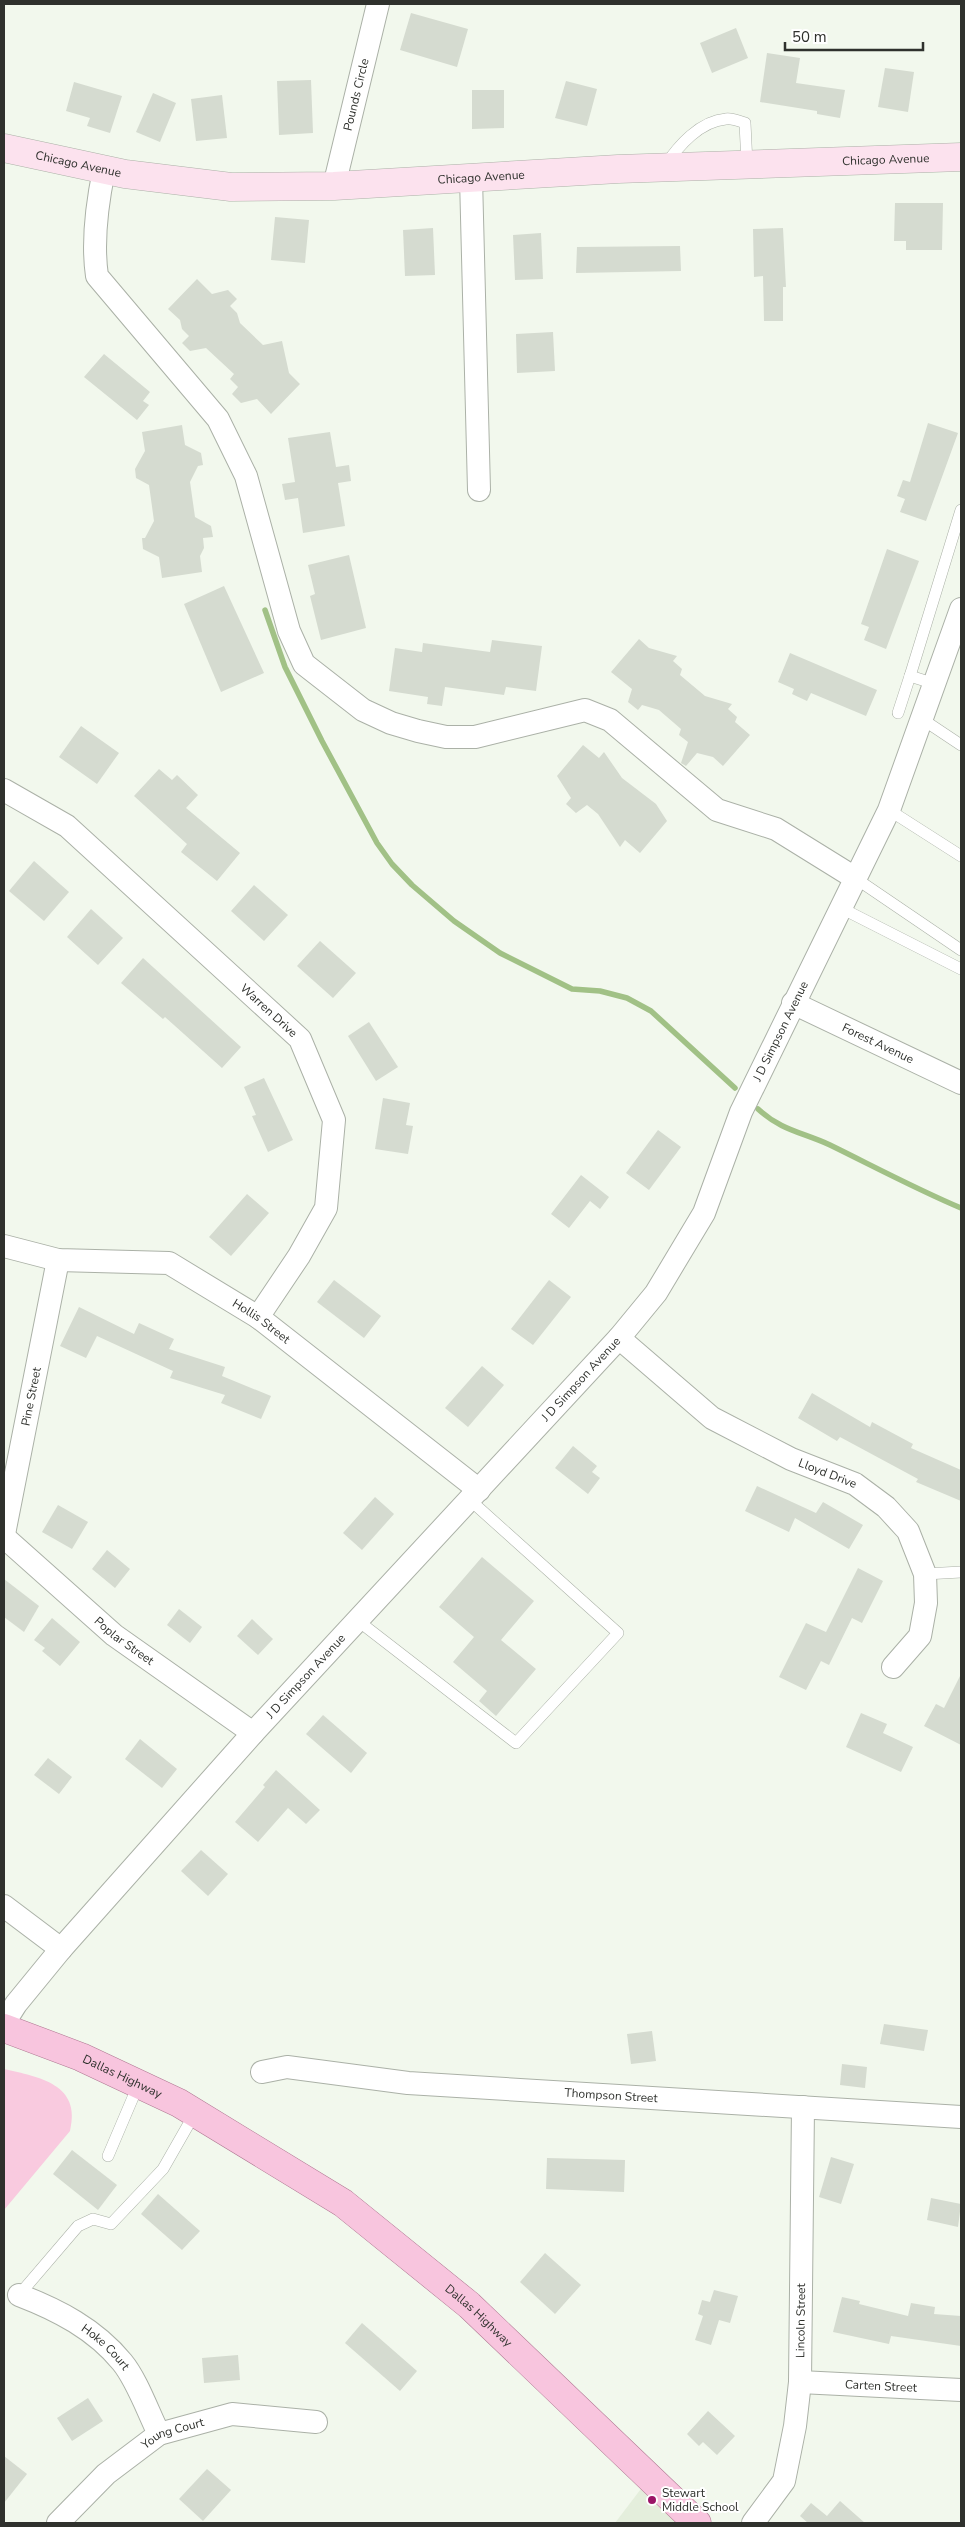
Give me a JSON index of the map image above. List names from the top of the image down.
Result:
{
  "streets": {
    "main road": ["Dallas Highway"],
    "street": [
      "Pounds Circle",
      "Chicago Avenue",
      "Warren Drive",
      "J D Simpson Avenue",
      "Forest Avenue",
      "Hollis Street",
      "Pine Street",
      "Lloyd Drive",
      "Poplar Street",
      "Thompson Street",
      "Lincoln Street",
      "Hoke Court",
      "Carten Street",
      "Young Court"
    ]
  },
  "crossings": [
    ["Pounds Circle", "Chicago Avenue"],
    ["Warren Drive", "Hollis Street"],
    ["J D Simpson Avenue", "Forest Avenue"],
    ["J D Simpson Avenue", "Hollis Street"],
    ["J D Simpson Avenue", "Lloyd Drive"],
    ["J D Simpson Avenue", "Poplar Street"],
    ["Hollis Street", "Pine Street"],
    ["Pine Street", "Poplar Street"],
    ["Thompson Street", "Lincoln Street"],
    ["Lincoln Street", "Carten Street"],
    ["Hoke Court", "Young Court"]
  ],
  "places": ["Stewart Middle School"],
  "scale_bar": "50 m"
}
